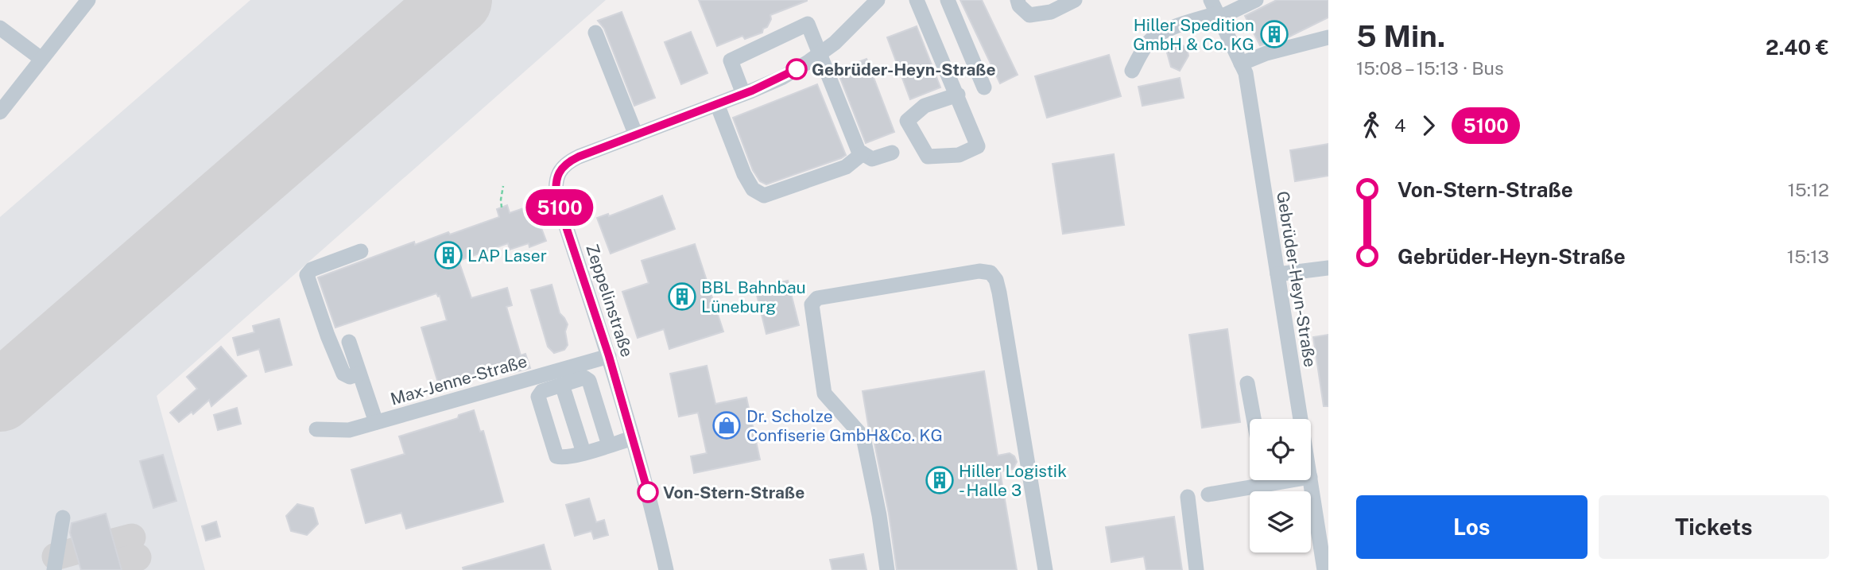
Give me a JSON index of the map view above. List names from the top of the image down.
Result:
{
  "streets": {
    "street": ["Gebrüder-Heyn-Straße", "Zeppelinstraße", "Max-Jenne-Straße"]
  },
  "crossings": [
    ["Zeppelinstraße", "Max-Jenne-Straße"]
  ],
  "places": {
    "building": [
      "Hiller Spedition GmbH & Co. KG",
      "LAP Laser",
      "BBL Bahnbau Lüneburg",
      "Hiller Logistik - Halle 3"
    ],
    "other": ["Gebrüder-Heyn-Straße", "Von-Stern-Straße"],
    "shop": ["Dr. Scholze Confiserie GmbH&Co. KG"]
  },
  "lines": ["bus line 5100"],
  "page": {
    "on_map": "5100",
    "heading": ["5 Min.", "15:08 – 15:13 · Bus", "2.40 €"],
    "legs": ["4", "5100"],
    "list": [
      {
        "name": "Von-Stern-Straße",
        "value": "15:12"
      },
      {
        "name": "Gebrüder-Heyn-Straße",
        "value": "15:13"
      }
    ],
    "buttons": ["Los", "Tickets"]
  }
}
